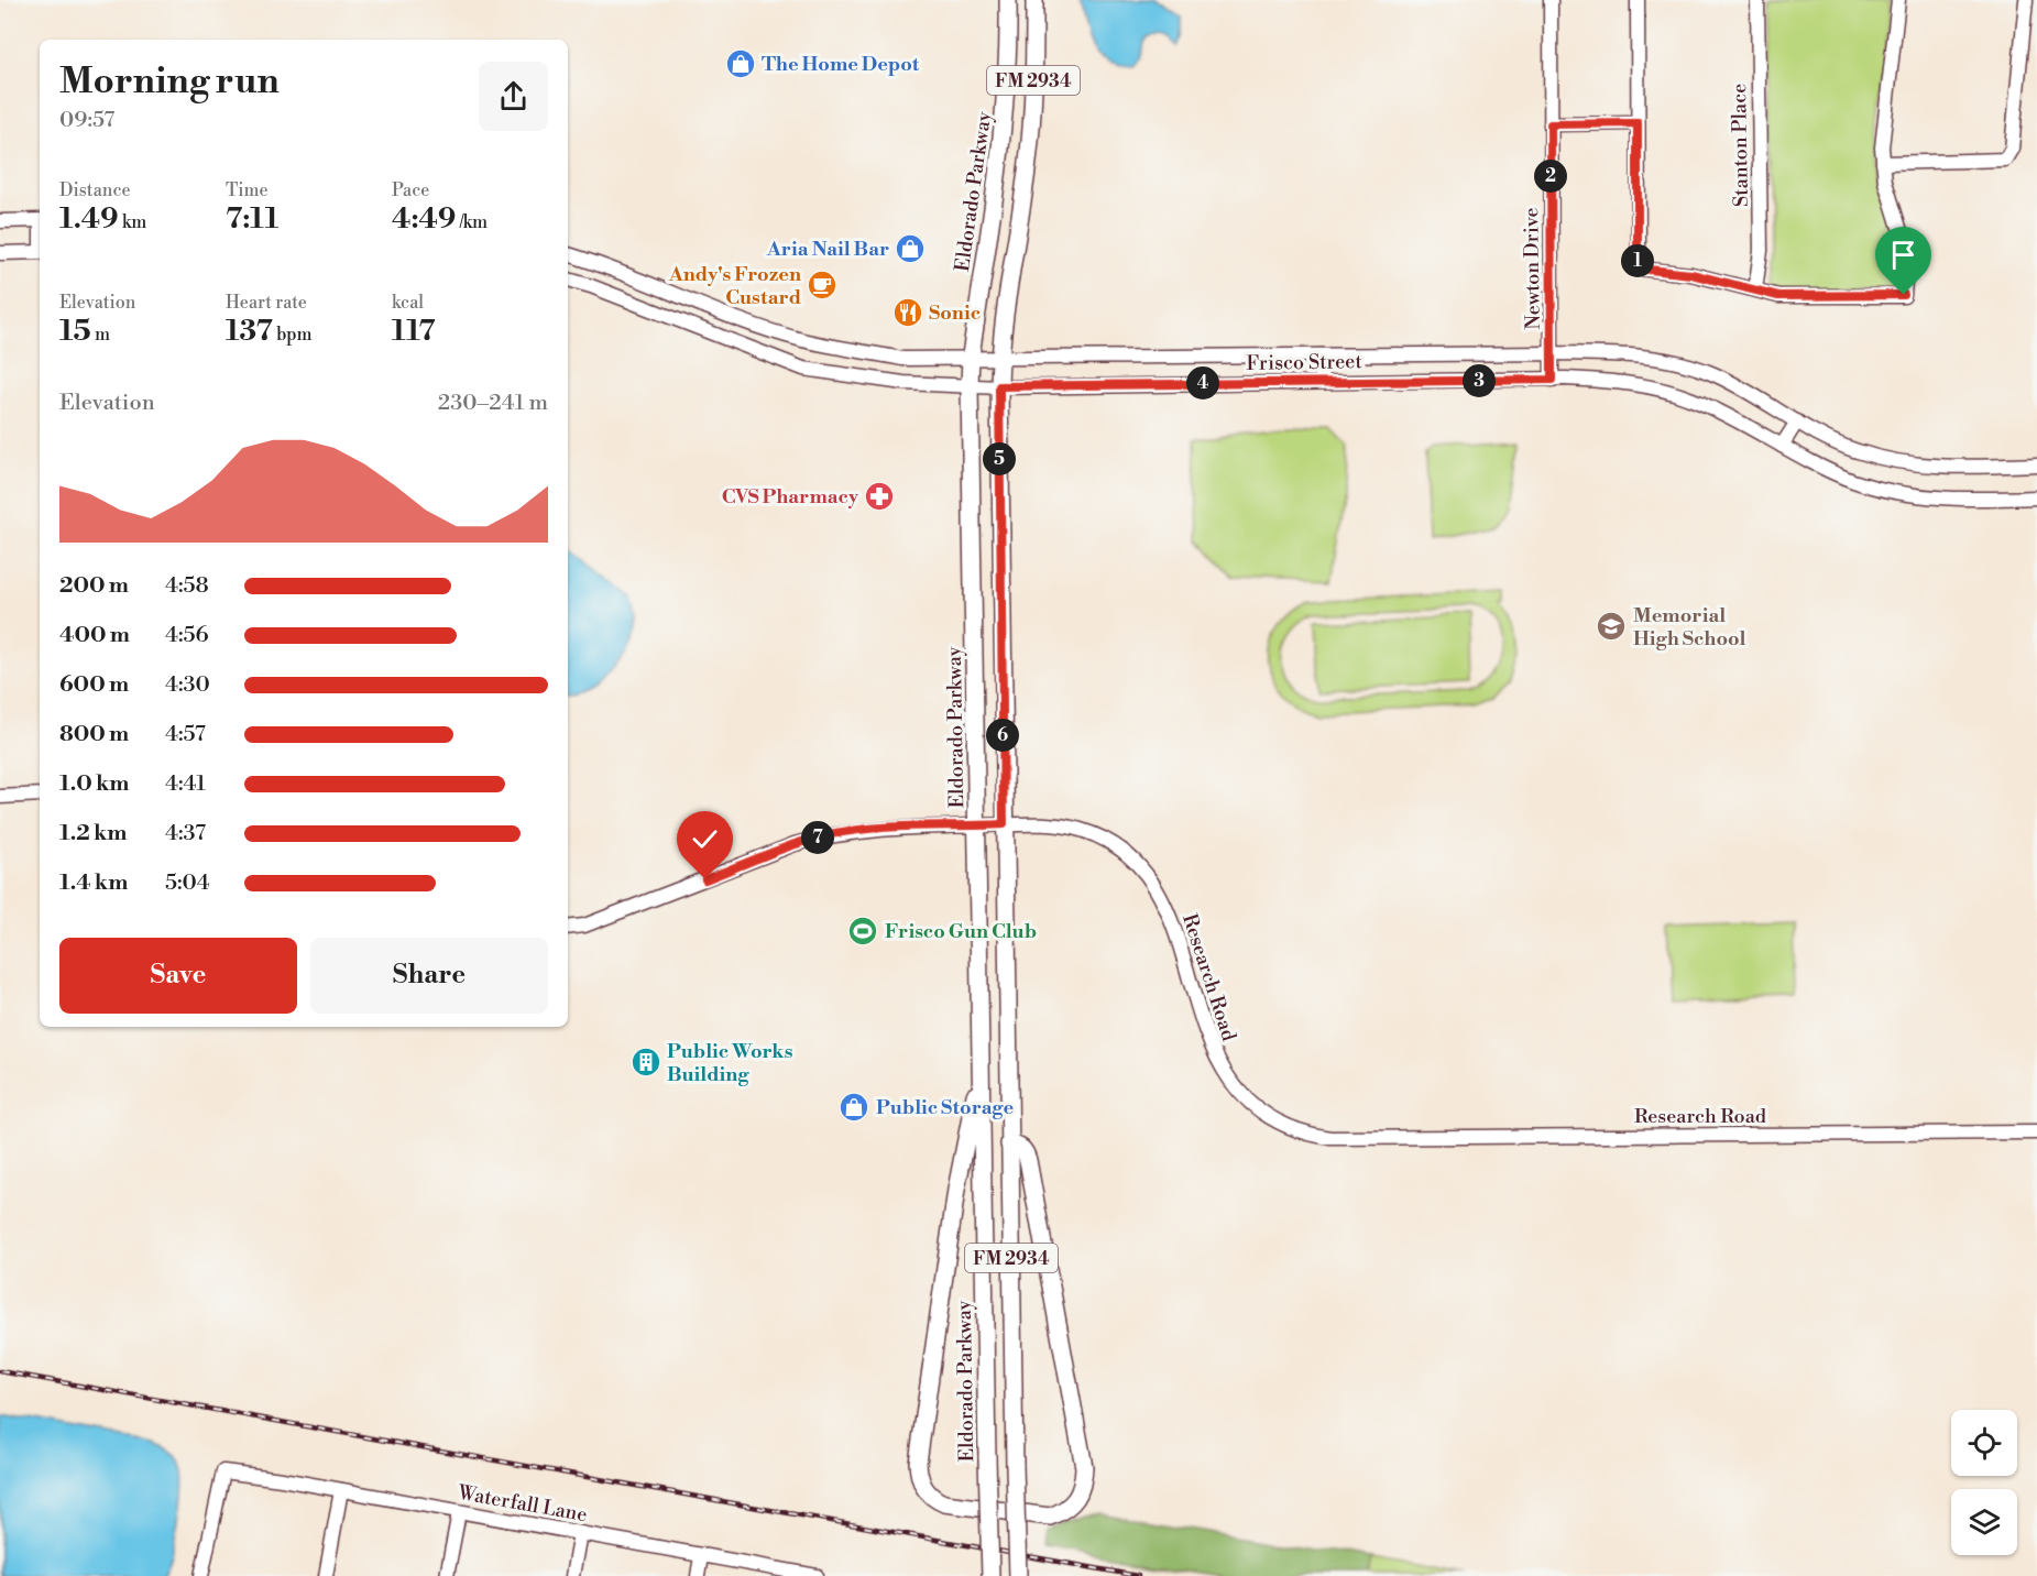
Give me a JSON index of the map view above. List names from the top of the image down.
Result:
{
  "streets": {
    "main road": ["FM 2934", "Eldorado Parkway"],
    "street": [
      "Stanton Place",
      "Newton Drive",
      "Frisco Street",
      "Research Road",
      "Waterfall Lane"
    ]
  },
  "crossings": [
    ["FM 2934", "Frisco Street"],
    ["FM 2934", "Research Road"],
    ["Eldorado Parkway", "Frisco Street"],
    ["Eldorado Parkway", "Research Road"],
    ["Newton Drive", "Frisco Street"]
  ],
  "places": {
    "shop": ["The Home Depot", "Aria Nail Bar", "Public Storage"],
    "cafe": ["Andy's Frozen Custard"],
    "restaurant": ["Sonic"],
    "pharmacy": ["CVS Pharmacy"],
    "school or university": ["Memorial High School"],
    "sports": ["Frisco Gun Club"],
    "building": ["Public Works Building"]
  },
  "page": {
    "heading": ["Morning run", "09:57"],
    "stats": [
      ["Distance", "1.49 km"],
      ["Time", "7:11"],
      ["Pace", "4:49 /km"],
      ["Elevation", "15 m"],
      ["Heart rate", "137 bpm"],
      ["kcal", "117"]
    ],
    "pins": [
      "2",
      "1",
      "3",
      "4",
      "5",
      "6",
      "7"
    ],
    "chart": ["Elevation", "230–241 m"],
    "list": [
      {
        "name": "200 m",
        "note": "4:58"
      },
      {
        "name": "400 m",
        "note": "4:56"
      },
      {
        "name": "600 m",
        "note": "4:30"
      },
      {
        "name": "800 m",
        "note": "4:57"
      },
      {
        "name": "1.0 km",
        "note": "4:41"
      },
      {
        "name": "1.2 km",
        "note": "4:37"
      },
      {
        "name": "1.4 km",
        "note": "5:04"
      }
    ],
    "buttons": ["Save", "Share"]
  }
}
